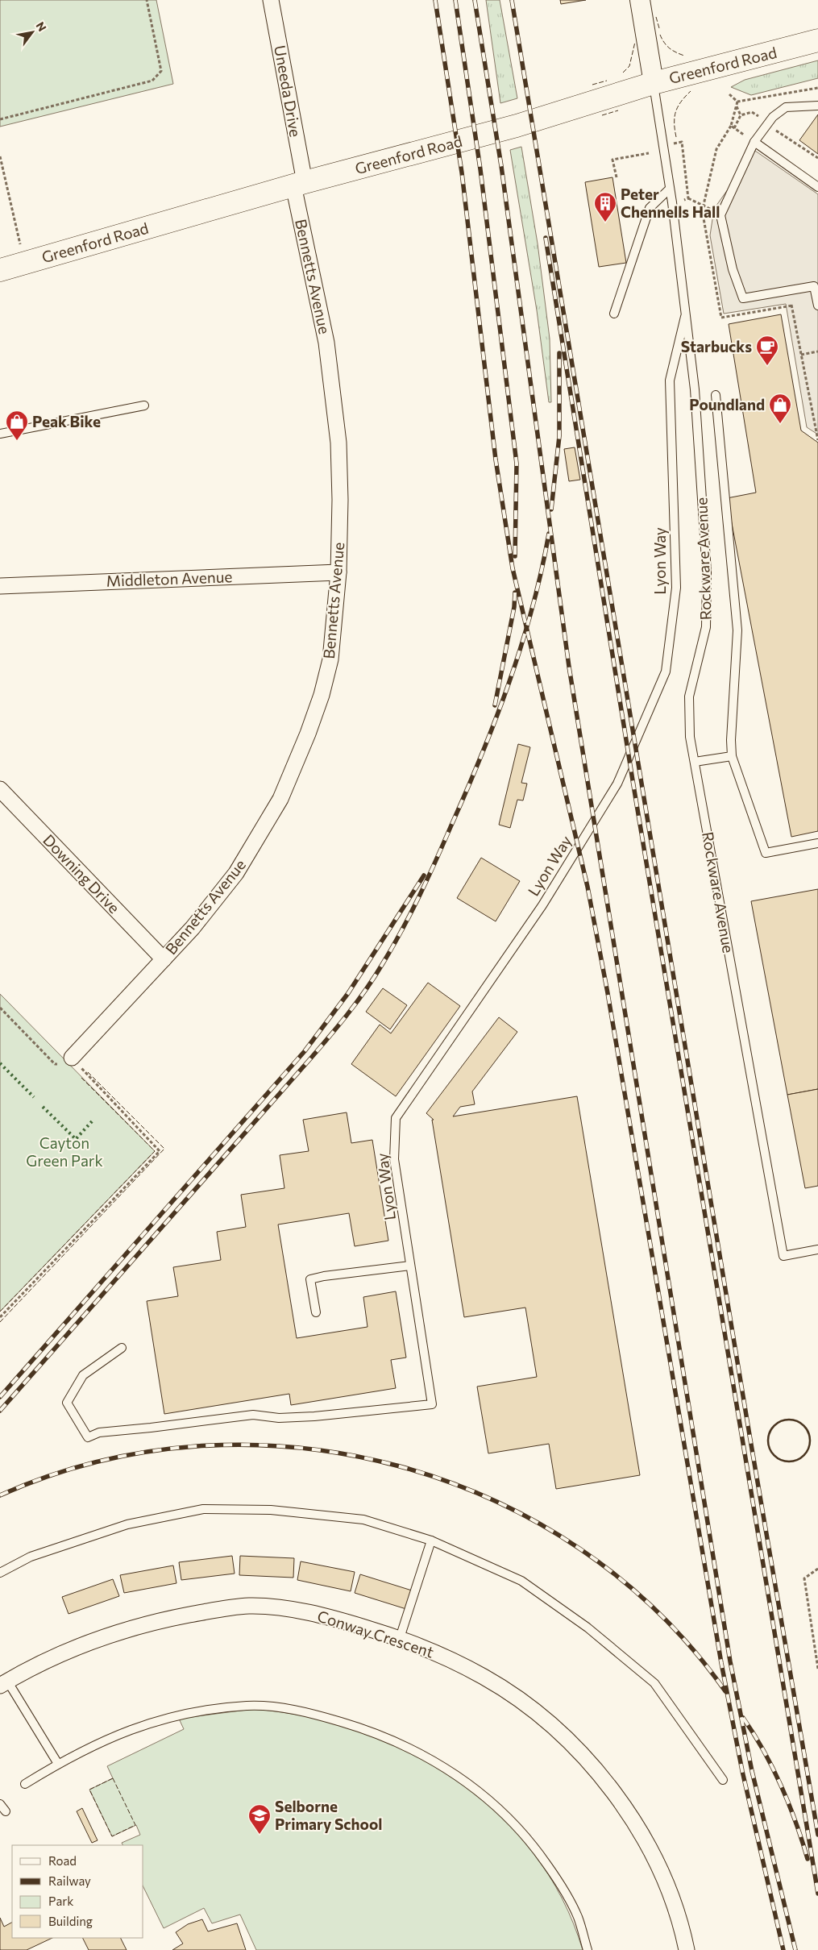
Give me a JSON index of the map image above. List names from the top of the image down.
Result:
{
  "streets": {
    "main road": ["Greenford Road"],
    "street": [
      "Uneeda Drive",
      "Bennetts Avenue",
      "Rockware Avenue",
      "Middleton Avenue",
      "Downing Drive",
      "Conway Crescent"
    ],
    "lane": ["Lyon Way"]
  },
  "crossings": [
    ["Greenford Road", "Uneeda Drive"],
    ["Greenford Road", "Bennetts Avenue"],
    ["Greenford Road", "Rockware Avenue"],
    ["Uneeda Drive", "Bennetts Avenue"],
    ["Bennetts Avenue", "Middleton Avenue"],
    ["Bennetts Avenue", "Downing Drive"],
    ["Rockware Avenue", "Lyon Way"]
  ],
  "parks": ["Cayton Green Park"],
  "places": {
    "building": ["Peter Chennells Hall"],
    "cafe": ["Starbucks"],
    "shop": ["Poundland", "Peak Bike"],
    "school or university": ["Selborne Primary School"]
  },
  "legend": [
    "Road",
    "Railway",
    "Park",
    "Building"
  ],
  "north": "top right"
}
